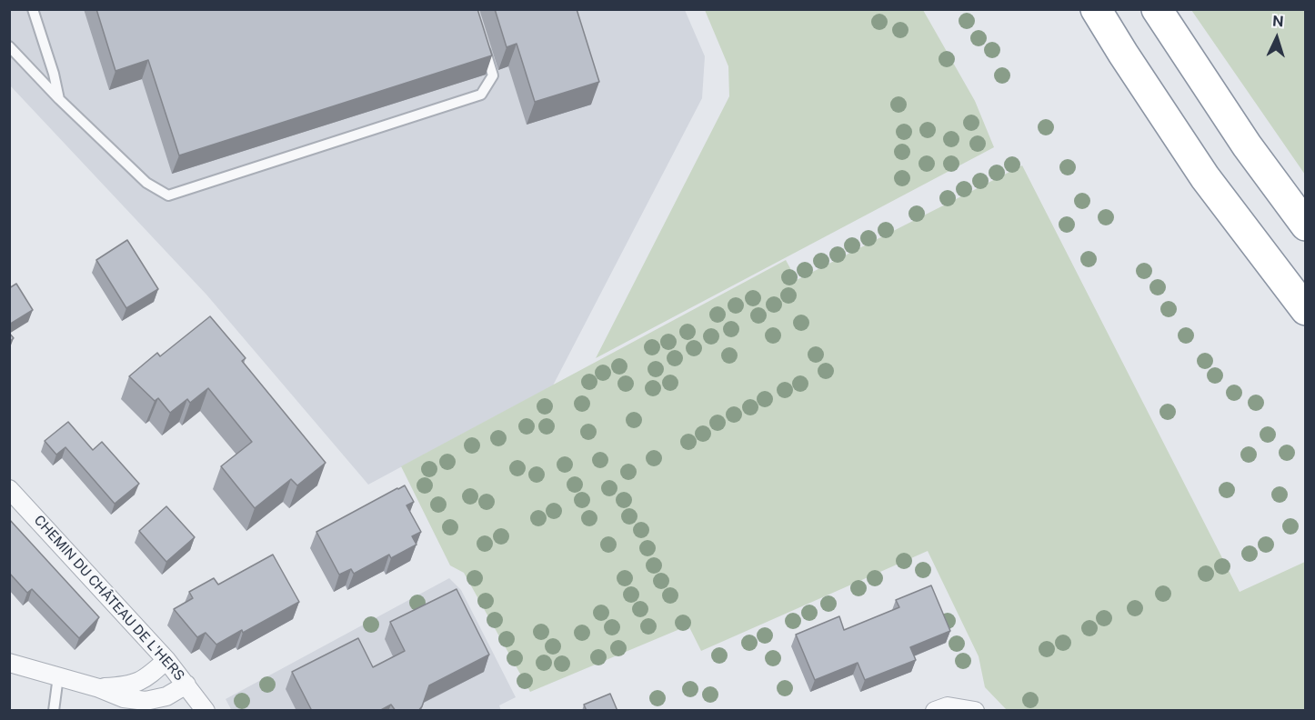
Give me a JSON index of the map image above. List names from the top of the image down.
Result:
{
  "streets": {
    "street": ["CHEMIN DU CHÂTEAU DE L'HERS"]
  },
  "north": "top"
}
